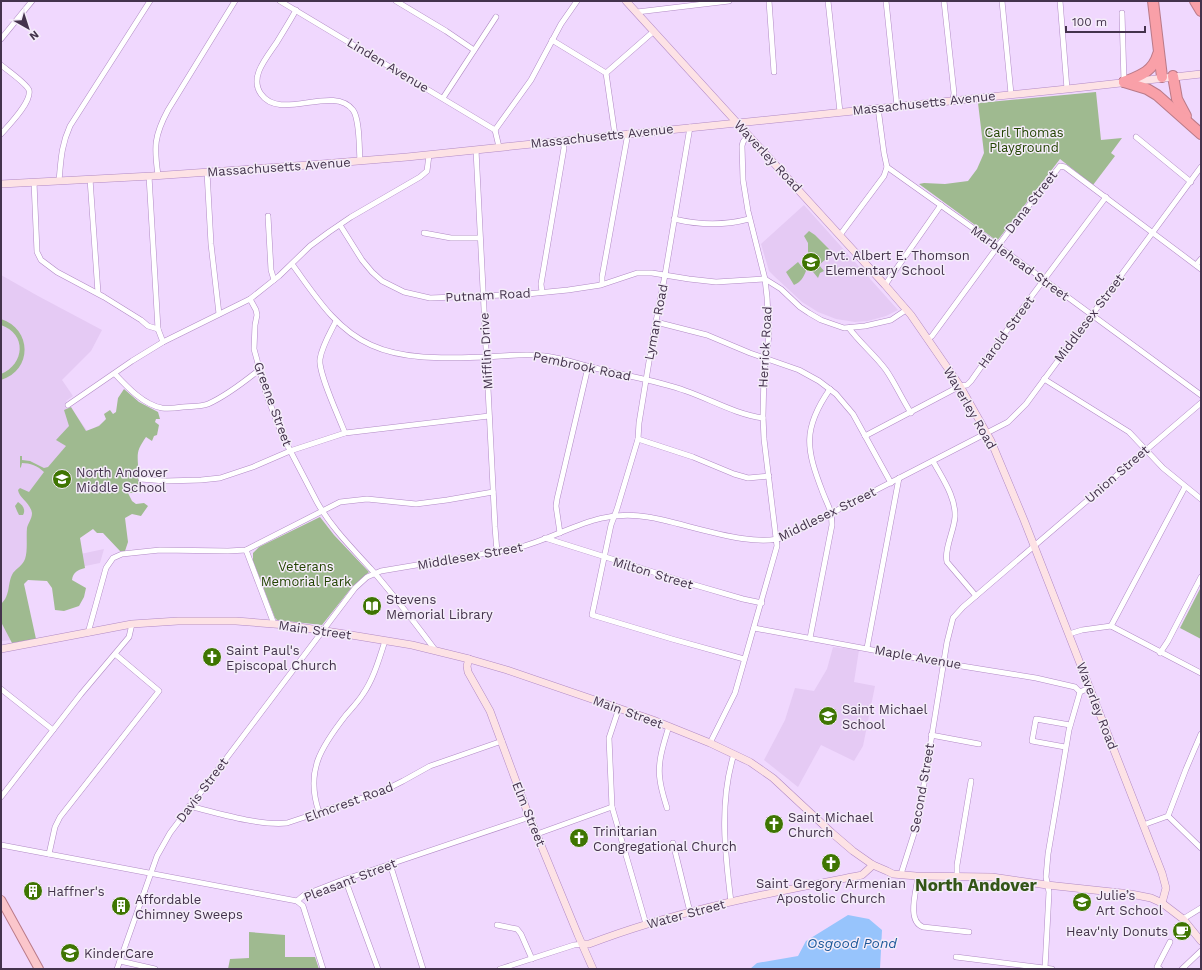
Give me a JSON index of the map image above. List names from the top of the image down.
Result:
{
  "streets": {
    "main road": [
      "Massachusetts Avenue",
      "Waverley Road",
      "Main Street",
      "Elm Street",
      "Water Street"
    ],
    "street": [
      "Linden Avenue",
      "Dana Street",
      "Marblehead Street",
      "Putnam Road",
      "Middlesex Street",
      "Lyman Road",
      "Harold Street",
      "Herrick Road",
      "Mifflin Drive",
      "Pembrook Road",
      "Greene Street",
      "Union Street",
      "Milton Street",
      "Maple Avenue",
      "Second Street",
      "Davis Street",
      "Elmcrest Road",
      "Pleasant Street"
    ]
  },
  "crossings": [
    ["Massachusetts Avenue", "Waverley Road"],
    ["Massachusetts Avenue", "Lyman Road"],
    ["Massachusetts Avenue", "Mifflin Drive"],
    ["Waverley Road", "Dana Street"],
    ["Waverley Road", "Middlesex Street"],
    ["Waverley Road", "Harold Street"],
    ["Waverley Road", "Herrick Road"],
    ["Waverley Road", "Union Street"],
    ["Waverley Road", "Main Street"],
    ["Waverley Road", "Second Street"],
    ["Dana Street", "Marblehead Street"],
    ["Dana Street", "Harold Street"],
    ["Marblehead Street", "Middlesex Street"],
    ["Marblehead Street", "Harold Street"],
    ["Putnam Road", "Lyman Road"],
    ["Putnam Road", "Herrick Road"],
    ["Putnam Road", "Mifflin Drive"],
    ["Middlesex Street", "Lyman Road"],
    ["Middlesex Street", "Herrick Road"],
    ["Middlesex Street", "Mifflin Drive"],
    ["Middlesex Street", "Greene Street"],
    ["Middlesex Street", "Milton Street"],
    ["Middlesex Street", "Main Street"],
    ["Middlesex Street", "Davis Street"],
    ["Lyman Road", "Herrick Road"],
    ["Lyman Road", "Pembrook Road"],
    ["Lyman Road", "Milton Street"],
    ["Herrick Road", "Pembrook Road"],
    ["Herrick Road", "Milton Street"],
    ["Herrick Road", "Main Street"],
    ["Herrick Road", "Maple Avenue"],
    ["Mifflin Drive", "Pembrook Road"],
    ["Greene Street", "Main Street"],
    ["Union Street", "Second Street"],
    ["Main Street", "Second Street"],
    ["Main Street", "Davis Street"],
    ["Main Street", "Elm Street"],
    ["Main Street", "Water Street"],
    ["Maple Avenue", "Second Street"],
    ["Davis Street", "Elmcrest Road"],
    ["Davis Street", "Pleasant Street"],
    ["Elmcrest Road", "Elm Street"],
    ["Elm Street", "Pleasant Street"],
    ["Elm Street", "Water Street"]
  ],
  "districts": ["North Andover"],
  "water": ["Osgood Pond"],
  "parks": ["Carl Thomas Playground", "Veterans Memorial Park"],
  "places": {
    "school or university": [
      "Pvt. Albert E. Thomson Elementary School",
      "North Andover Middle School",
      "Saint Michael School",
      "Julie’s Art School",
      "KinderCare"
    ],
    "library": ["Stevens Memorial Library"],
    "church": [
      "Saint Paul's Episcopal Church",
      "Saint Michael Church",
      "Trinitarian Congregational Church",
      "Saint Gregory Armenian Apostolic Church"
    ],
    "building": ["Haffner's", "Affordable Chimney Sweeps"],
    "cafe": ["Heav'nly Donuts"]
  },
  "scale_bar": "100 m",
  "north": "bottom right"
}
